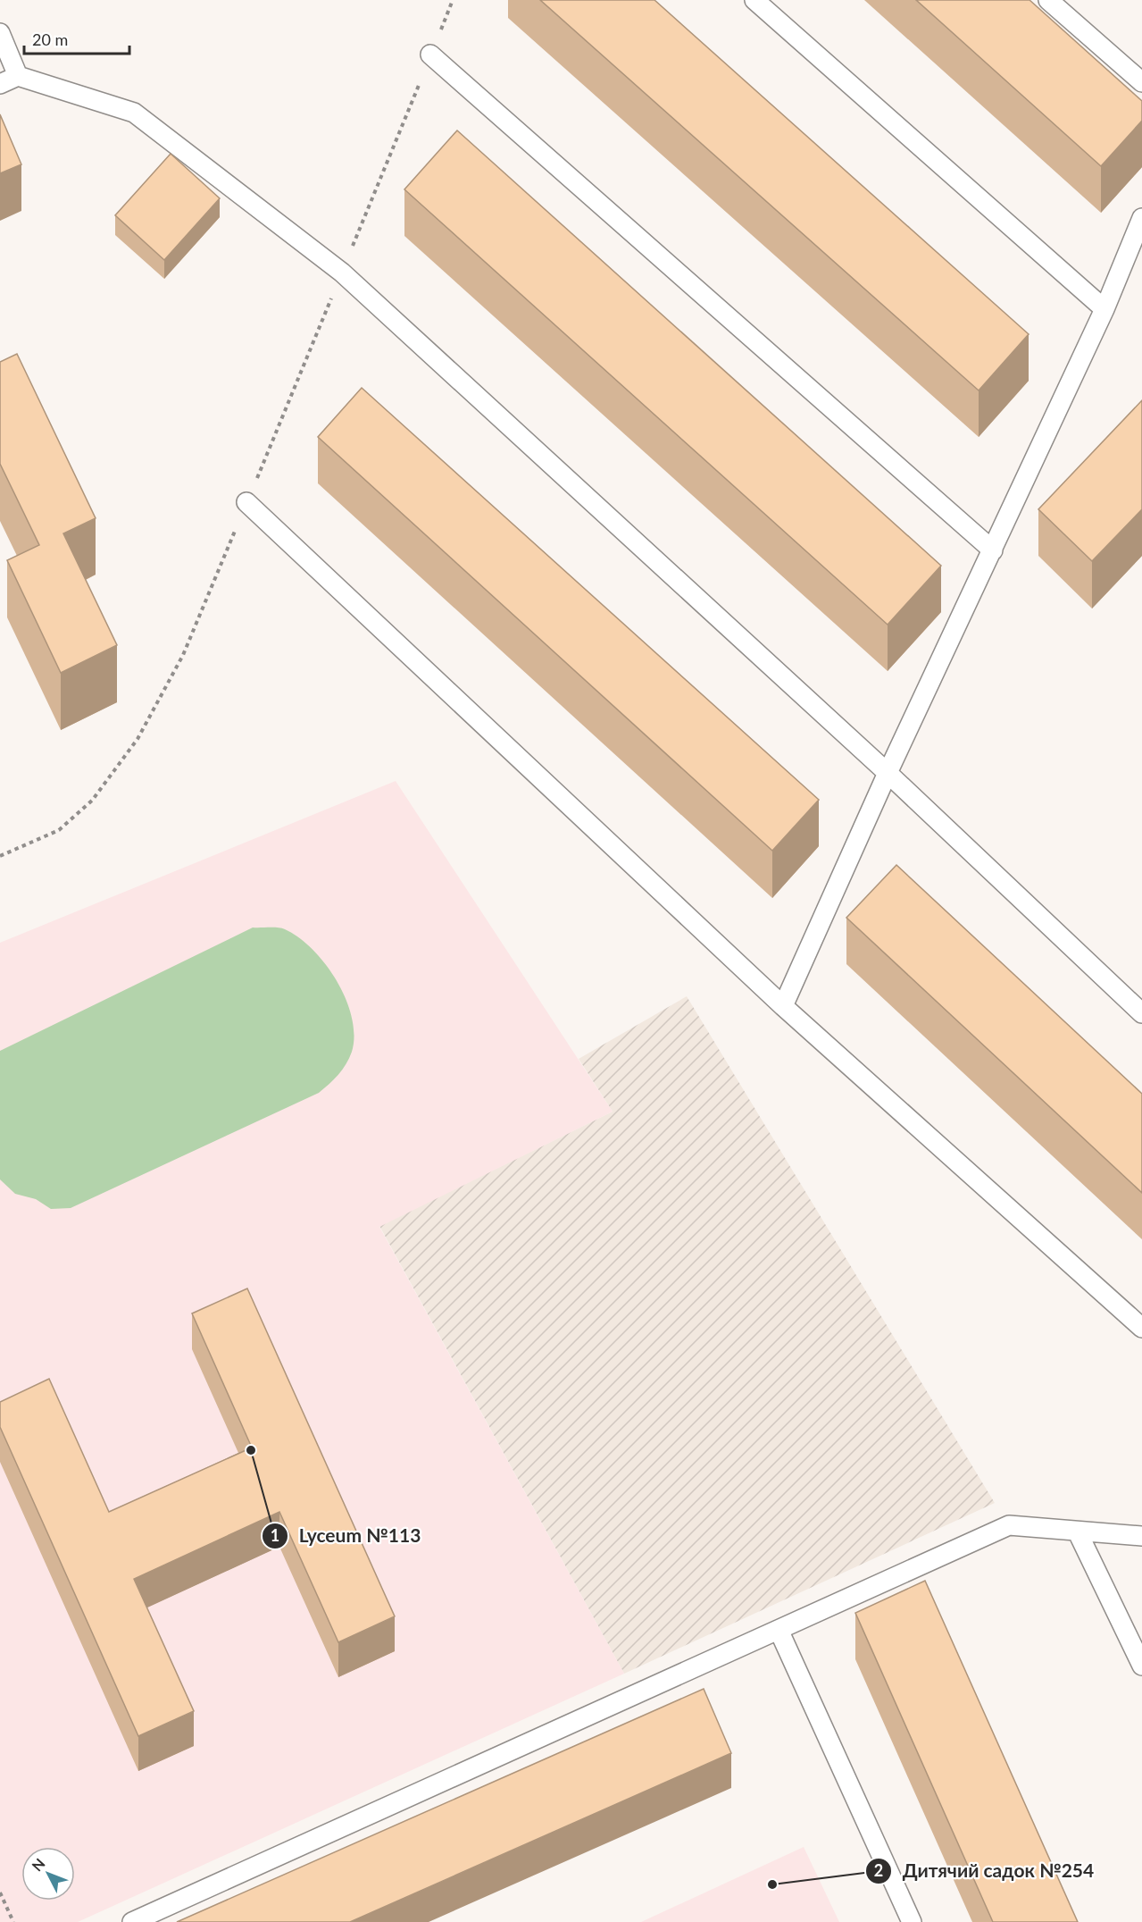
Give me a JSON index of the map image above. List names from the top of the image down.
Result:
{
  "places": ["Lyceum №113", "Дитячий садок №254"],
  "scale_bar": "20 m",
  "north": "top left"
}
